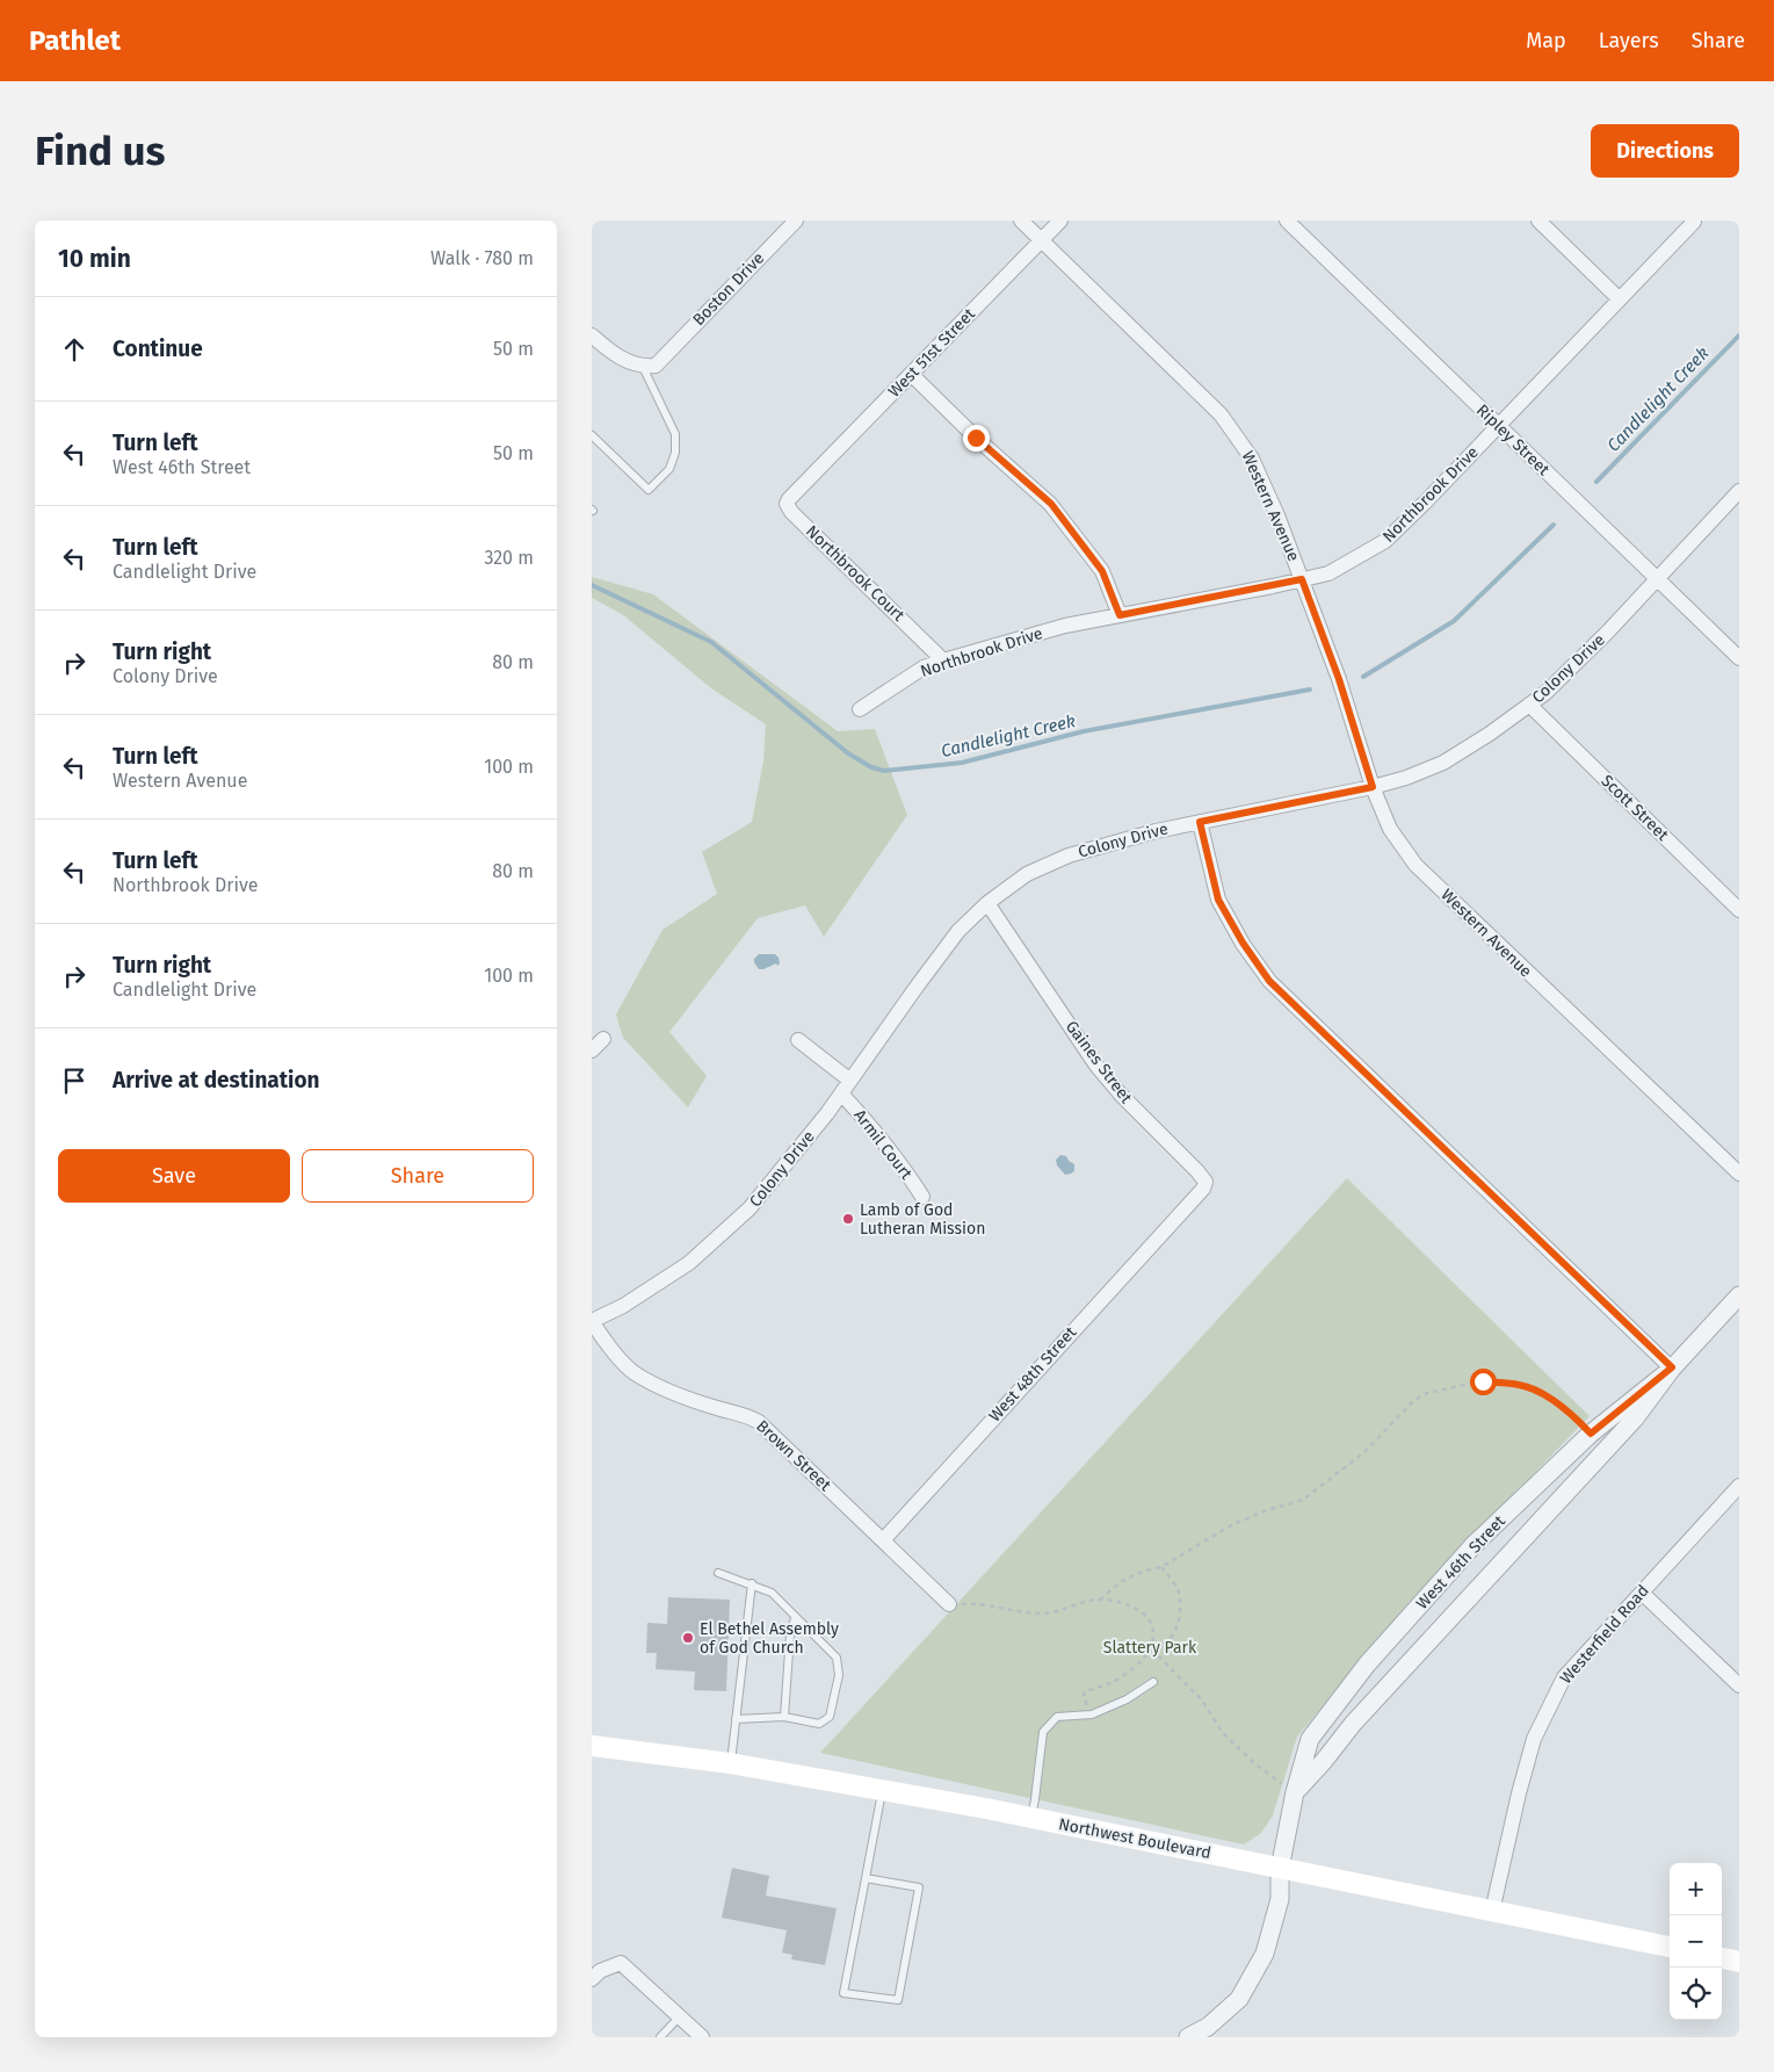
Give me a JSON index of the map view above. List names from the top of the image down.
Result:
{
  "streets": {
    "main road": ["Northwest Boulevard"],
    "street": [
      "Boston Drive",
      "West 51st Street",
      "Ripley Street",
      "Northbrook Drive",
      "Western Avenue",
      "Northbrook Court",
      "Colony Drive",
      "Scott Street",
      "Gaines Street",
      "Armil Court",
      "West 48th Street",
      "Brown Street",
      "West 46th Street",
      "Westerfield Road"
    ]
  },
  "crossings": [
    ["West 51st Street", "Western Avenue"],
    ["West 51st Street", "Northbrook Court"],
    ["Ripley Street", "Northbrook Drive"],
    ["Ripley Street", "Colony Drive"],
    ["Northbrook Drive", "Western Avenue"],
    ["Northbrook Drive", "Northbrook Court"],
    ["Western Avenue", "Colony Drive"],
    ["Colony Drive", "Scott Street"],
    ["Colony Drive", "Gaines Street"],
    ["Colony Drive", "Armil Court"],
    ["Colony Drive", "Brown Street"],
    ["Gaines Street", "West 48th Street"],
    ["West 48th Street", "Brown Street"],
    ["West 46th Street", "Northwest Boulevard"],
    ["Westerfield Road", "Northwest Boulevard"]
  ],
  "water": ["Candlelight Creek"],
  "parks": ["Slattery Park"],
  "places": ["Lamb of God Lutheran Mission", "El Bethel Assembly of God Church"],
  "page": {
    "header": "Pathlet",
    "nav": ["Map", "Layers", "Share"],
    "buttons": [
      "Directions",
      ["Save", "Share"]
    ],
    "title": "Find us",
    "heading": ["10 min", "Walk · 780 m"],
    "list": [
      ["Continue", "50 m"],
      ["Turn left", "West 46th Street", "50 m"],
      ["Turn left", "Candlelight Drive", "320 m"],
      ["Turn right", "Colony Drive", "80 m"],
      ["Turn left", "Western Avenue", "100 m"],
      ["Turn left", "Northbrook Drive", "80 m"],
      ["Turn right", "Candlelight Drive", "100 m"],
      "Arrive at destination"
    ],
    "map_buttons": ["+", "−"]
  }
}
